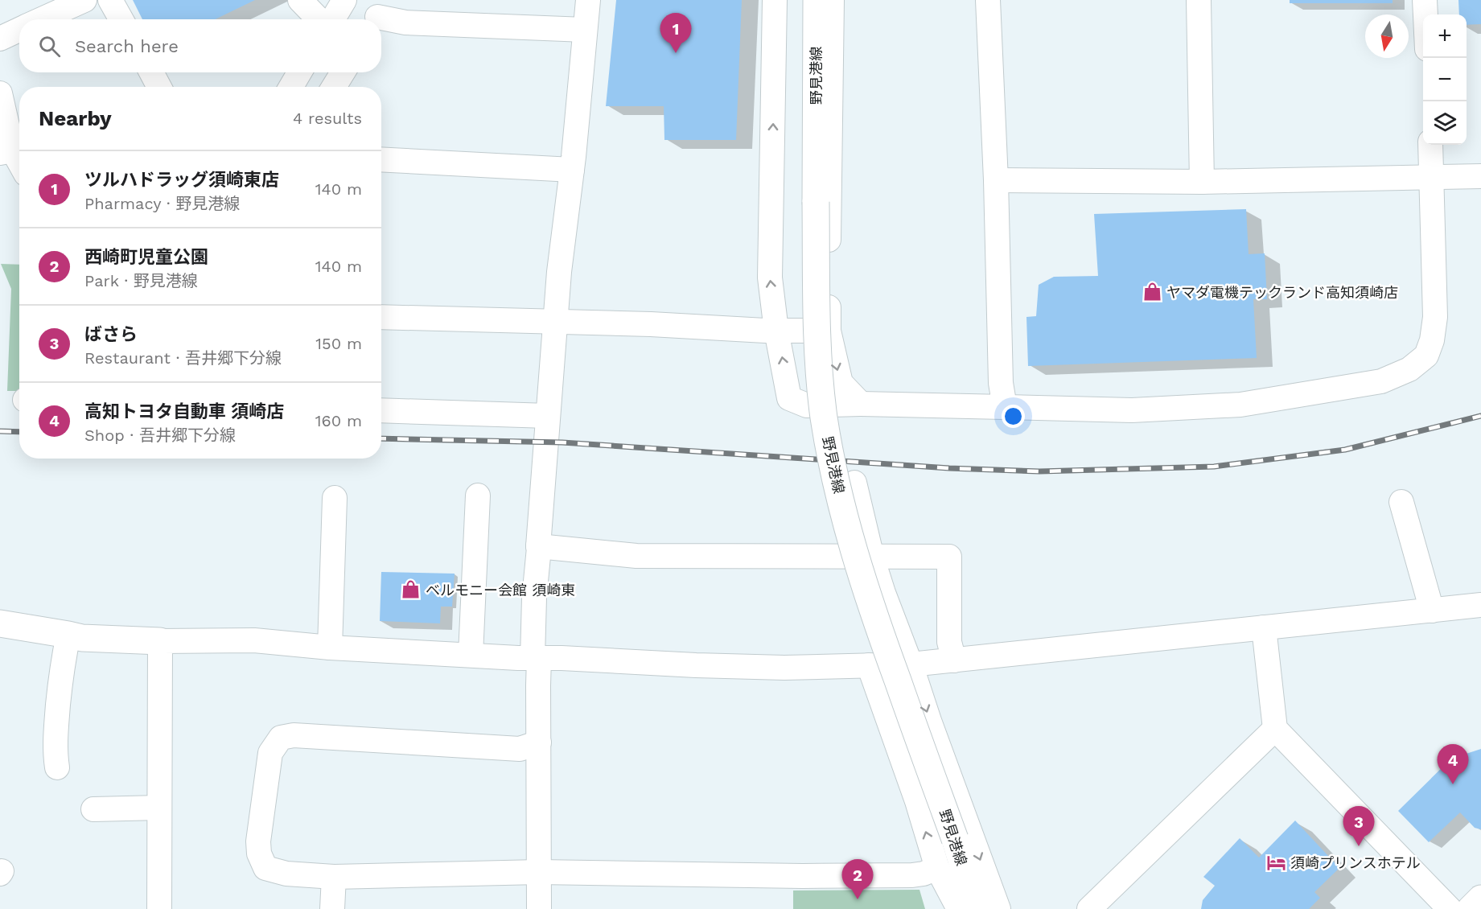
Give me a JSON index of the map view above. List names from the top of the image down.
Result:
{
  "streets": {
    "main road": ["野見港線"]
  },
  "places": {
    "shop": ["ヤマダ電機テックランド高知須崎店", "ベルモニー会館 須崎東"],
    "hotel": ["須崎プリンスホテル"]
  },
  "north": "bottom",
  "page": {
    "pins": [
      "1",
      "4",
      "3",
      "2"
    ],
    "map_buttons": ["+", "−"],
    "search": "Search here",
    "heading": ["Nearby", "4 results"],
    "list": [
      {
        "mark": "1",
        "name": "ツルハドラッグ須崎東店",
        "note": "Pharmacy · 野見港線",
        "value": "140 m"
      },
      {
        "mark": "2",
        "name": "西崎町児童公園",
        "note": "Park · 野見港線",
        "value": "140 m"
      },
      {
        "mark": "3",
        "name": "ばさら",
        "note": "Restaurant · 吾井郷下分線",
        "value": "150 m"
      },
      {
        "mark": "4",
        "name": "高知トヨタ自動車 須崎店",
        "note": "Shop · 吾井郷下分線",
        "value": "160 m"
      }
    ]
  }
}
